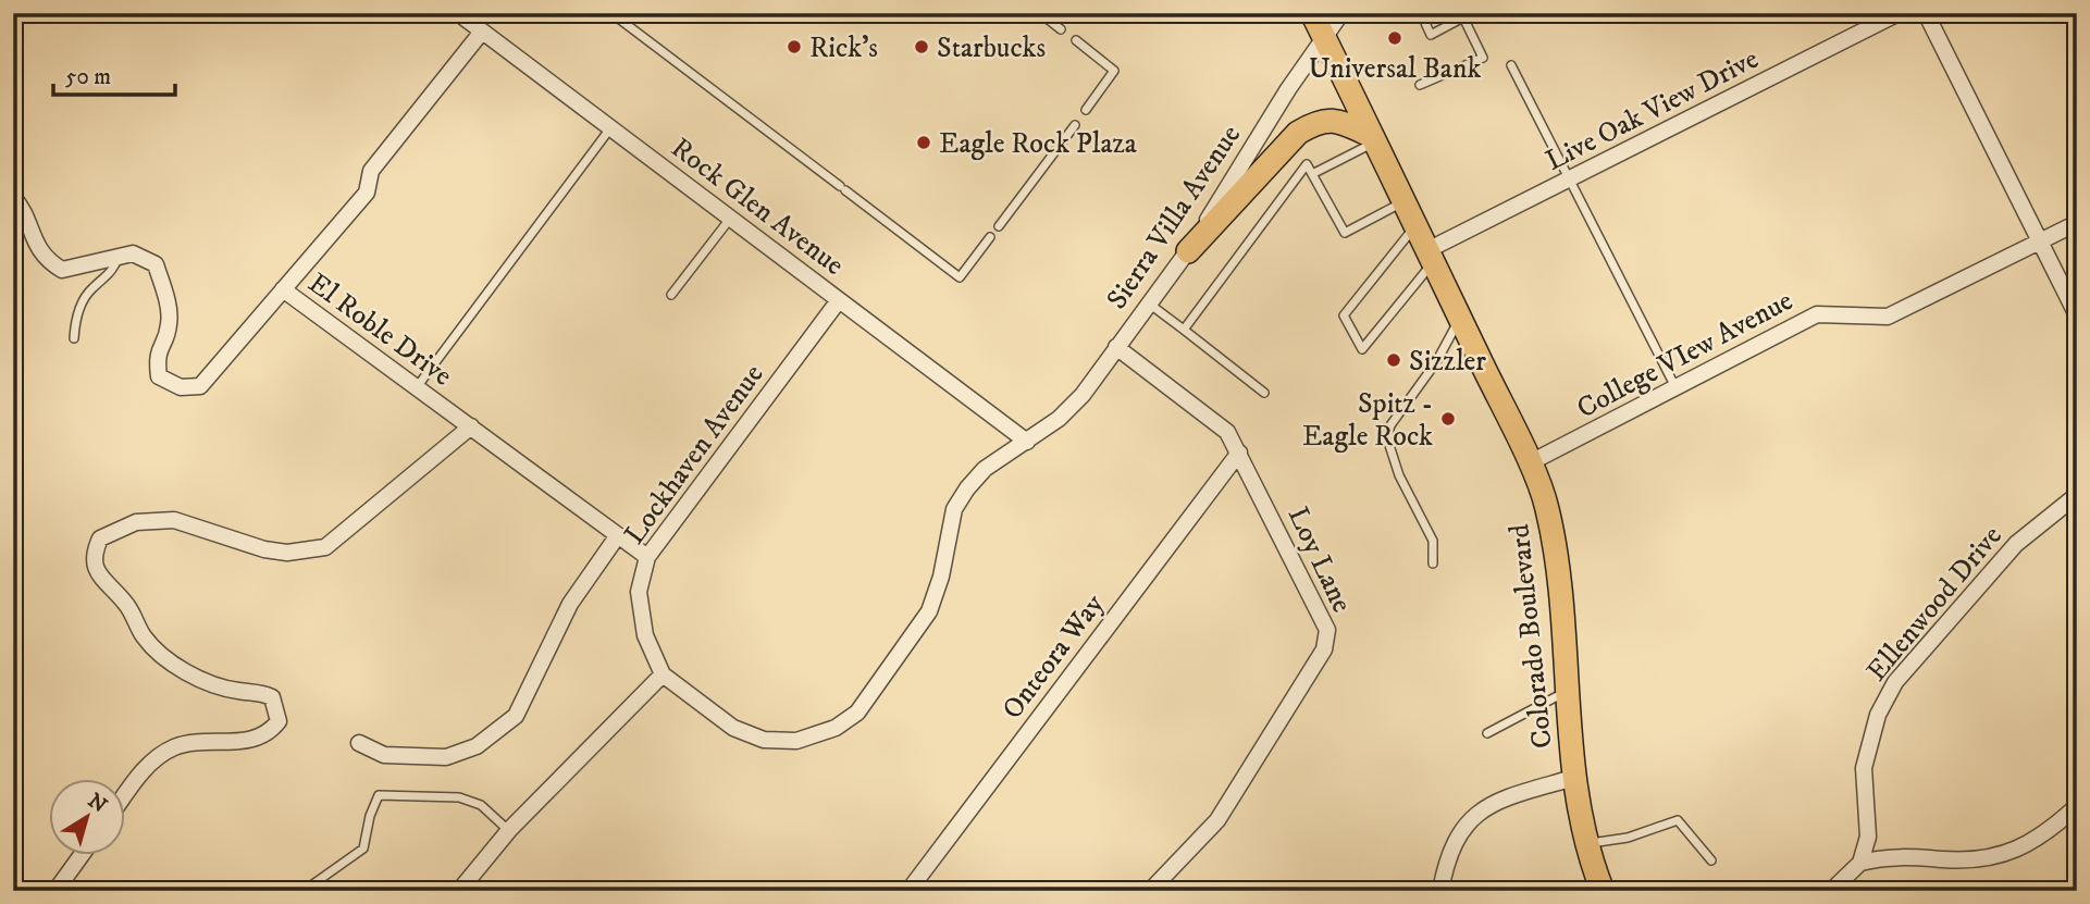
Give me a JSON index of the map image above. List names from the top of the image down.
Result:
{
  "streets": {
    "main road": ["Colorado Boulevard"],
    "street": [
      "Live Oak View Drive",
      "Rock Glen Avenue",
      "Sierra Villa Avenue",
      "El Roble Drive",
      "College VIew Avenue",
      "Lockhaven Avenue",
      "Loy Lane",
      "Ellenwood Drive",
      "Onteora Way"
    ]
  },
  "crossings": [
    ["Live Oak View Drive", "Colorado Boulevard"],
    ["Rock Glen Avenue", "Sierra Villa Avenue"],
    ["Rock Glen Avenue", "Lockhaven Avenue"],
    ["Sierra Villa Avenue", "Lockhaven Avenue"],
    ["Sierra Villa Avenue", "Loy Lane"],
    ["Sierra Villa Avenue", "Colorado Boulevard"],
    ["El Roble Drive", "Lockhaven Avenue"],
    ["College VIew Avenue", "Colorado Boulevard"],
    ["Loy Lane", "Onteora Way"]
  ],
  "places": [
    "Universal Bank",
    "Rick's",
    "Starbucks",
    "Eagle Rock Plaza",
    "Sizzler",
    "Spitz - Eagle Rock"
  ],
  "scale_bar": "50 m",
  "north": "top right"
}
